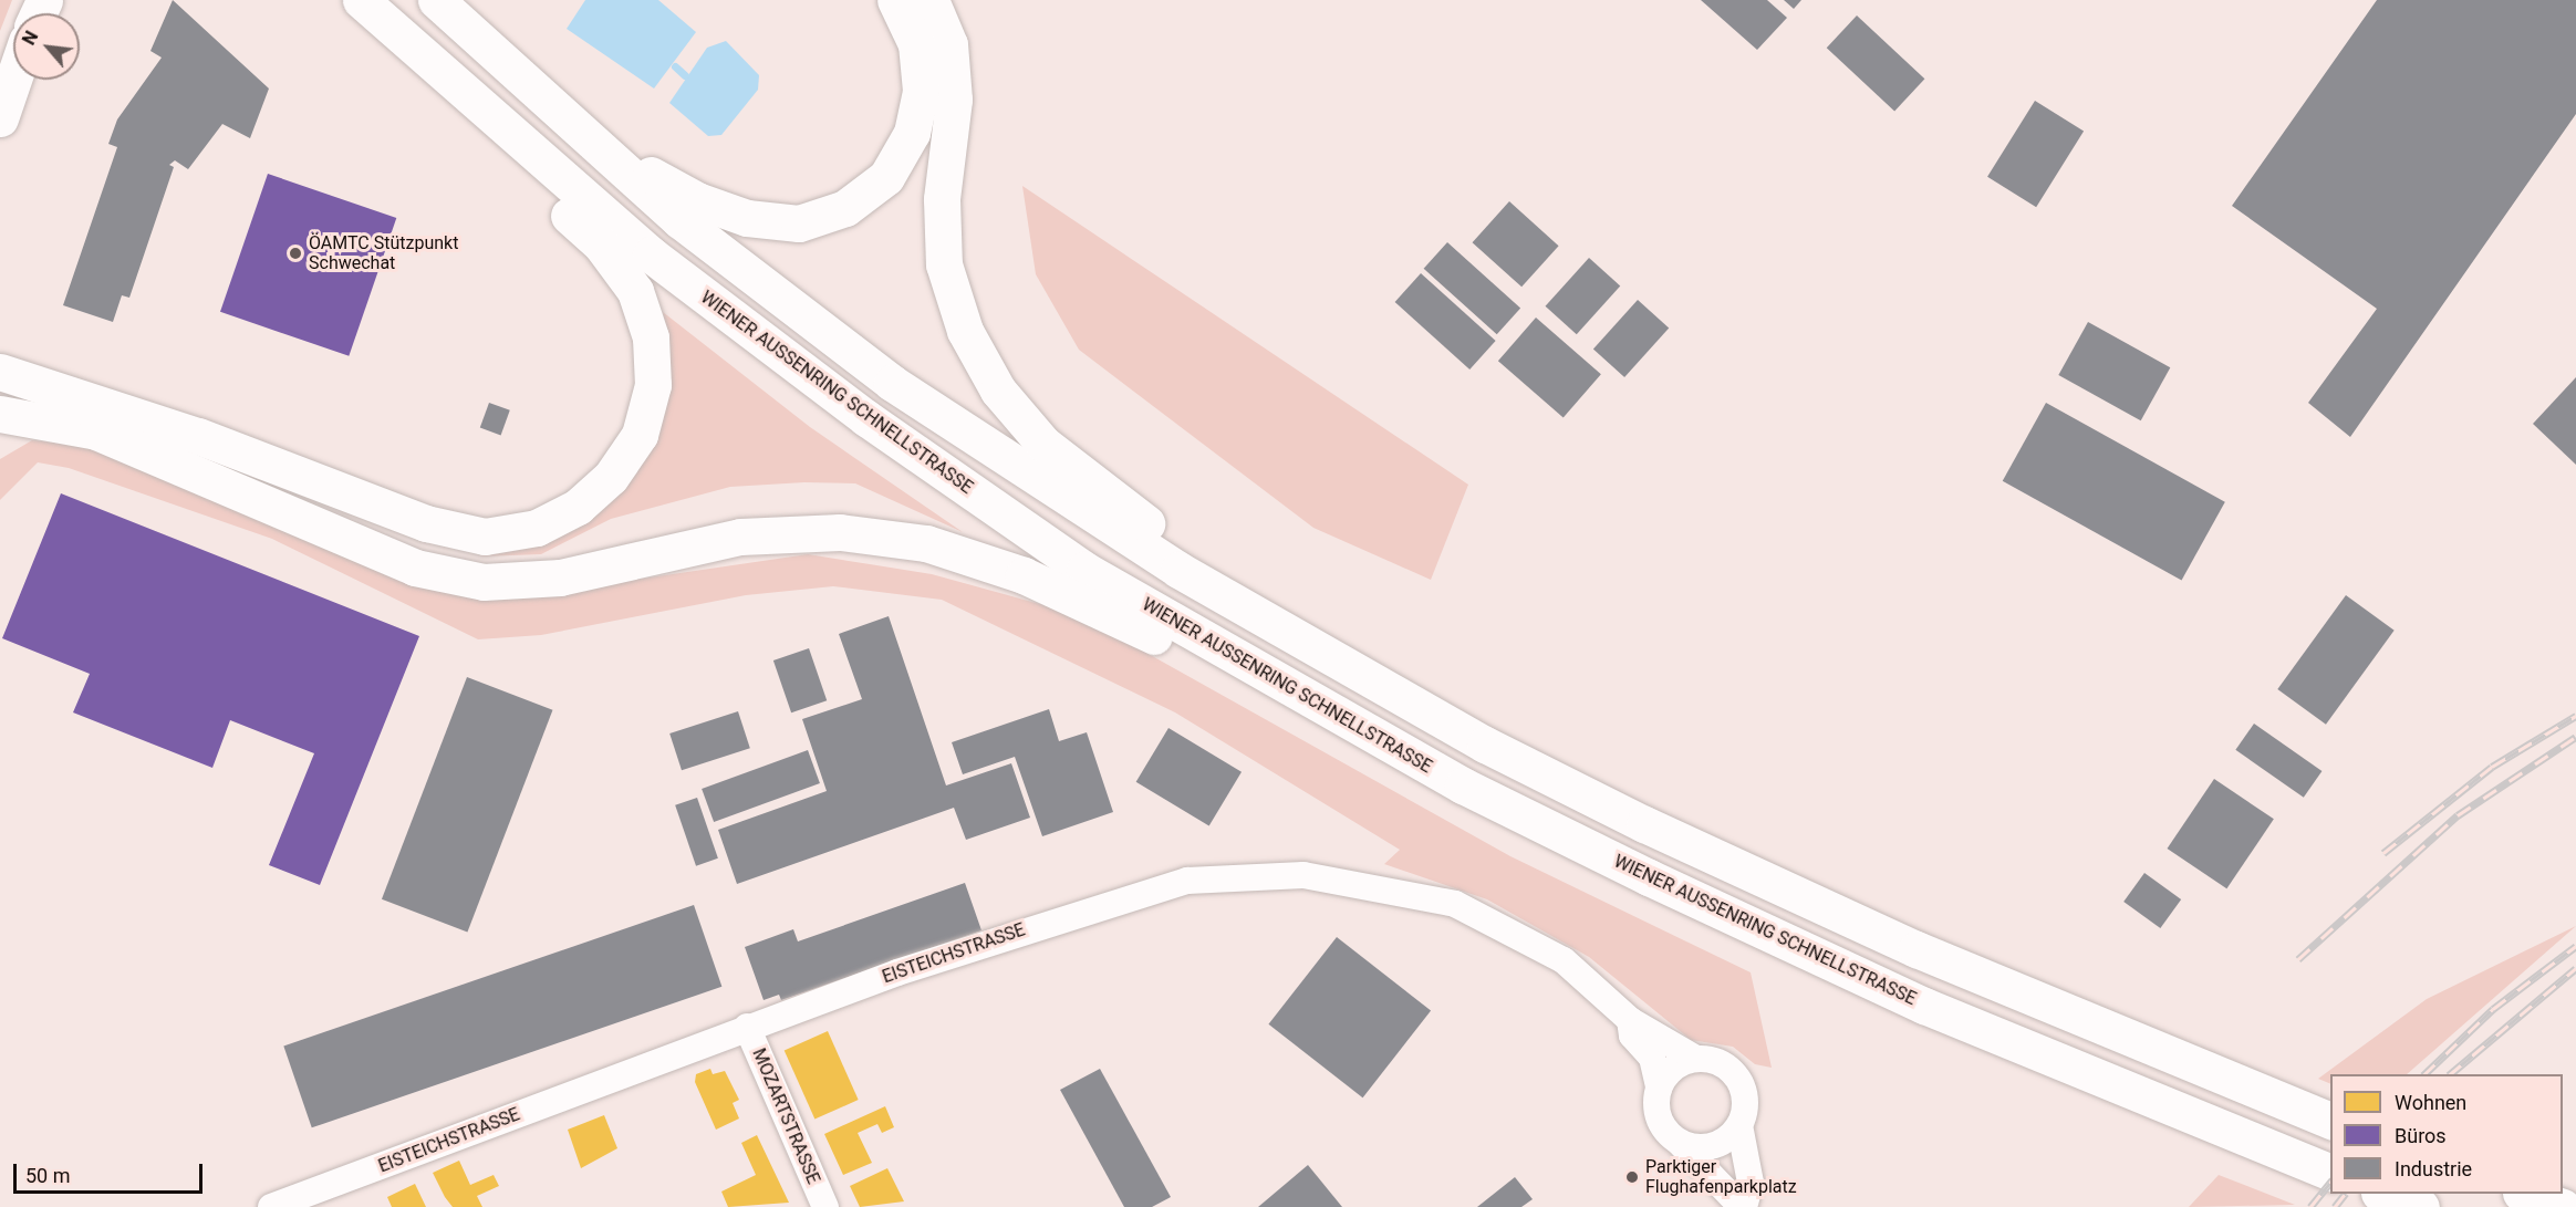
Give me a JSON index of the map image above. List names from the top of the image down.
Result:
{
  "streets": {
    "main road": ["WIENER AUSSENRING SCHNELLSTRASSE"],
    "street": ["EISTEICHSTRASSE", "MOZARTSTRASSE"]
  },
  "crossings": [
    ["EISTEICHSTRASSE", "MOZARTSTRASSE"]
  ],
  "places": ["ÖAMTC Stützpunkt Schwechat", "Parktiger Flughafenparkplatz"],
  "legend": ["Wohnen", "Büros", "Industrie"],
  "scale_bar": "50 m",
  "north": "top left"
}
